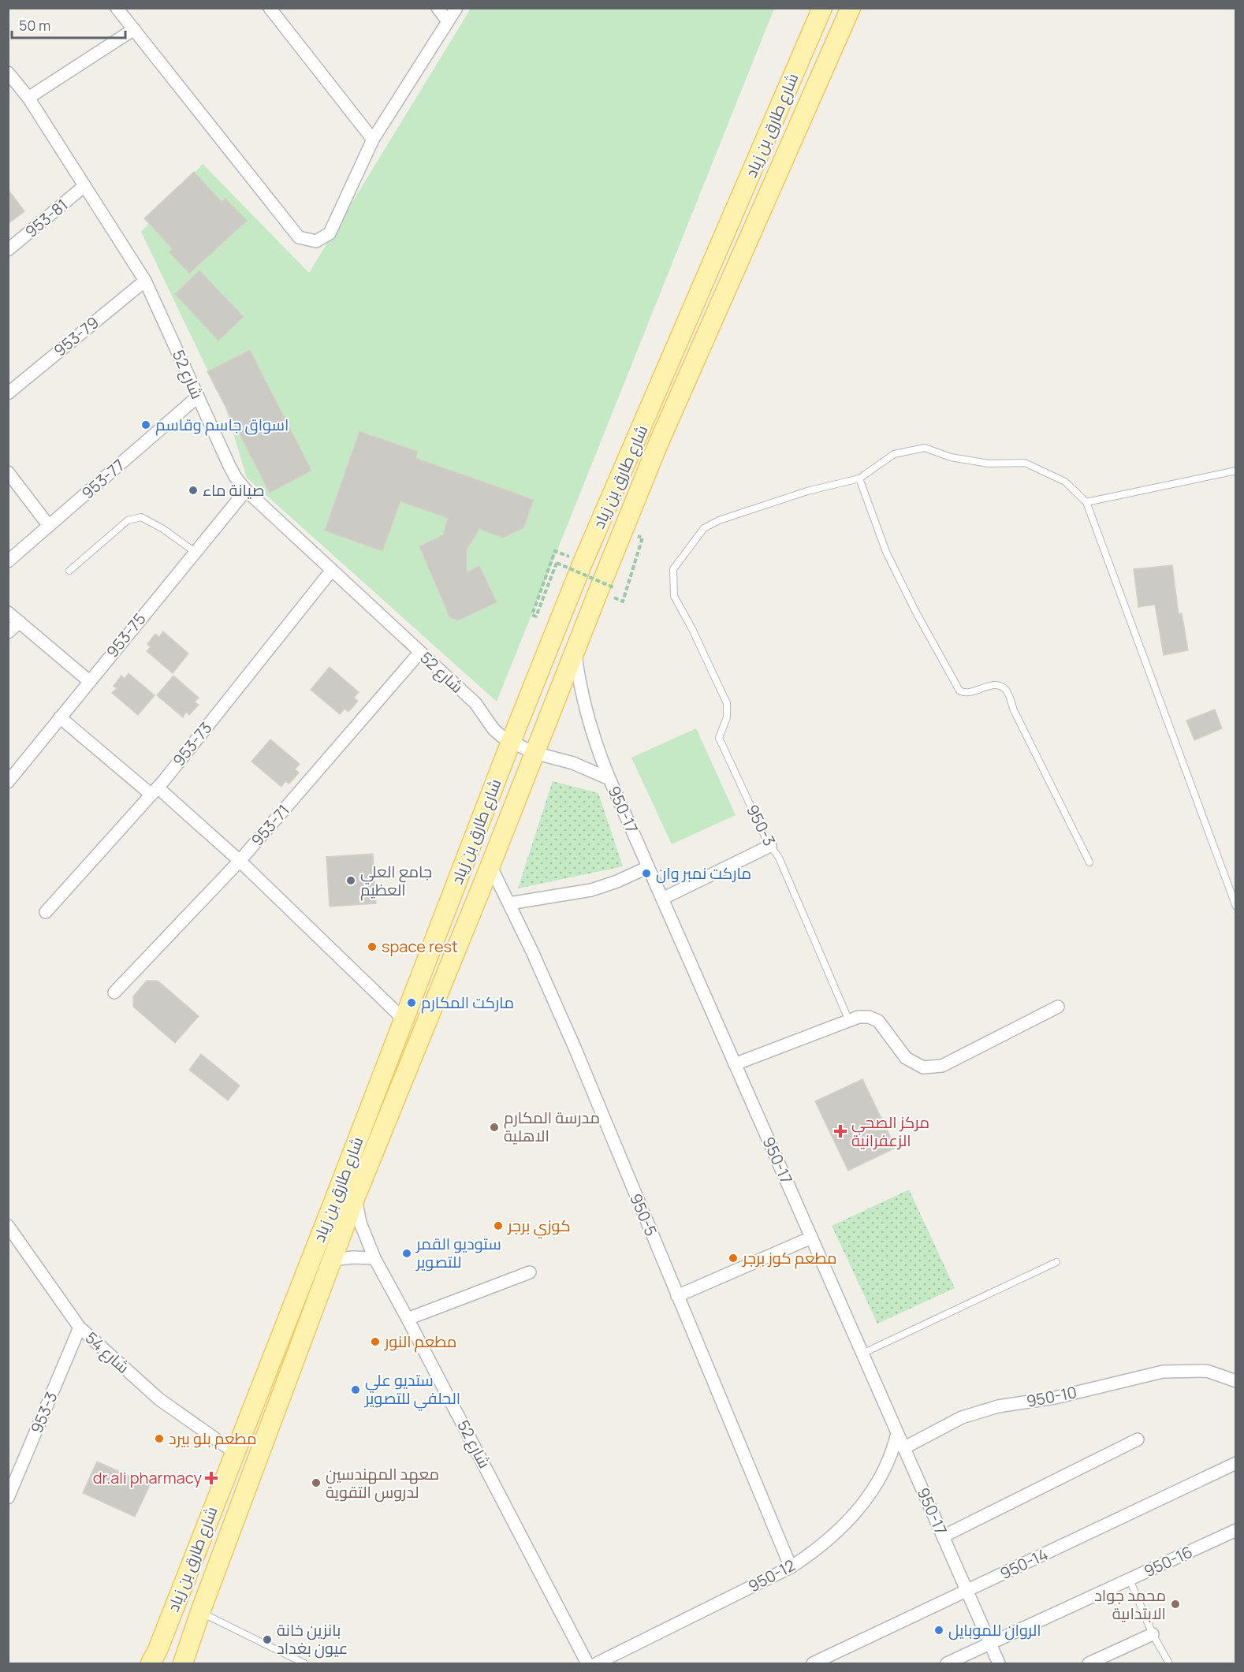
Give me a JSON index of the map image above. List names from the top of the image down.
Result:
{
  "streets": {
    "main road": ["شارع طارق بن زياد"],
    "street": [
      "953-81",
      "953-79",
      "شارع 52",
      "953-77",
      "953-75",
      "953-73",
      "950-17",
      "953-71",
      "950-5",
      "شارع 54",
      "950-10",
      "953-3",
      "950-16",
      "950-14",
      "950-12"
    ],
    "lane": ["950-3"]
  },
  "crossings": [
    ["شارع طارق بن زياد", "شارع 52"],
    ["شارع طارق بن زياد", "950-17"],
    ["شارع طارق بن زياد", "950-5"],
    ["شارع طارق بن زياد", "شارع 54"],
    ["953-81", "شارع 52"],
    ["953-79", "شارع 52"],
    ["شارع 52", "953-77"],
    ["شارع 52", "953-75"],
    ["شارع 52", "953-73"],
    ["شارع 52", "950-17"],
    ["شارع 52", "953-71"],
    ["950-17", "950-10"],
    ["950-17", "950-16"],
    ["950-17", "950-14"],
    ["950-17", "950-12"],
    ["950-5", "950-12"],
    ["شارع 54", "953-3"]
  ],
  "places": {
    "other": [
      "اسواق جاسم وقاسم",
      "صيانة ماء",
      "ماركت نمبر وان",
      "جامع العلي العظيم",
      "space rest",
      "ماركت المكارم",
      "مدرسة المكارم الاهلية",
      "كوزي برجر",
      "ستوديو القمر للتصوير",
      "مطعم كوز برجر",
      "مطعم النور",
      "ستديو علي الحلفي للتصوير",
      "مطعم بلو بيرد",
      "معهد المهندسين لدروس التقوية",
      "محمد جواد الابتداىية",
      "الروان للموبايل",
      "بانزين خانة عيون بغداد"
    ],
    "health": ["مركز الصحي الزعفرانية", "dr.ali pharmacy"]
  },
  "scale_bar": "50 m"
}
